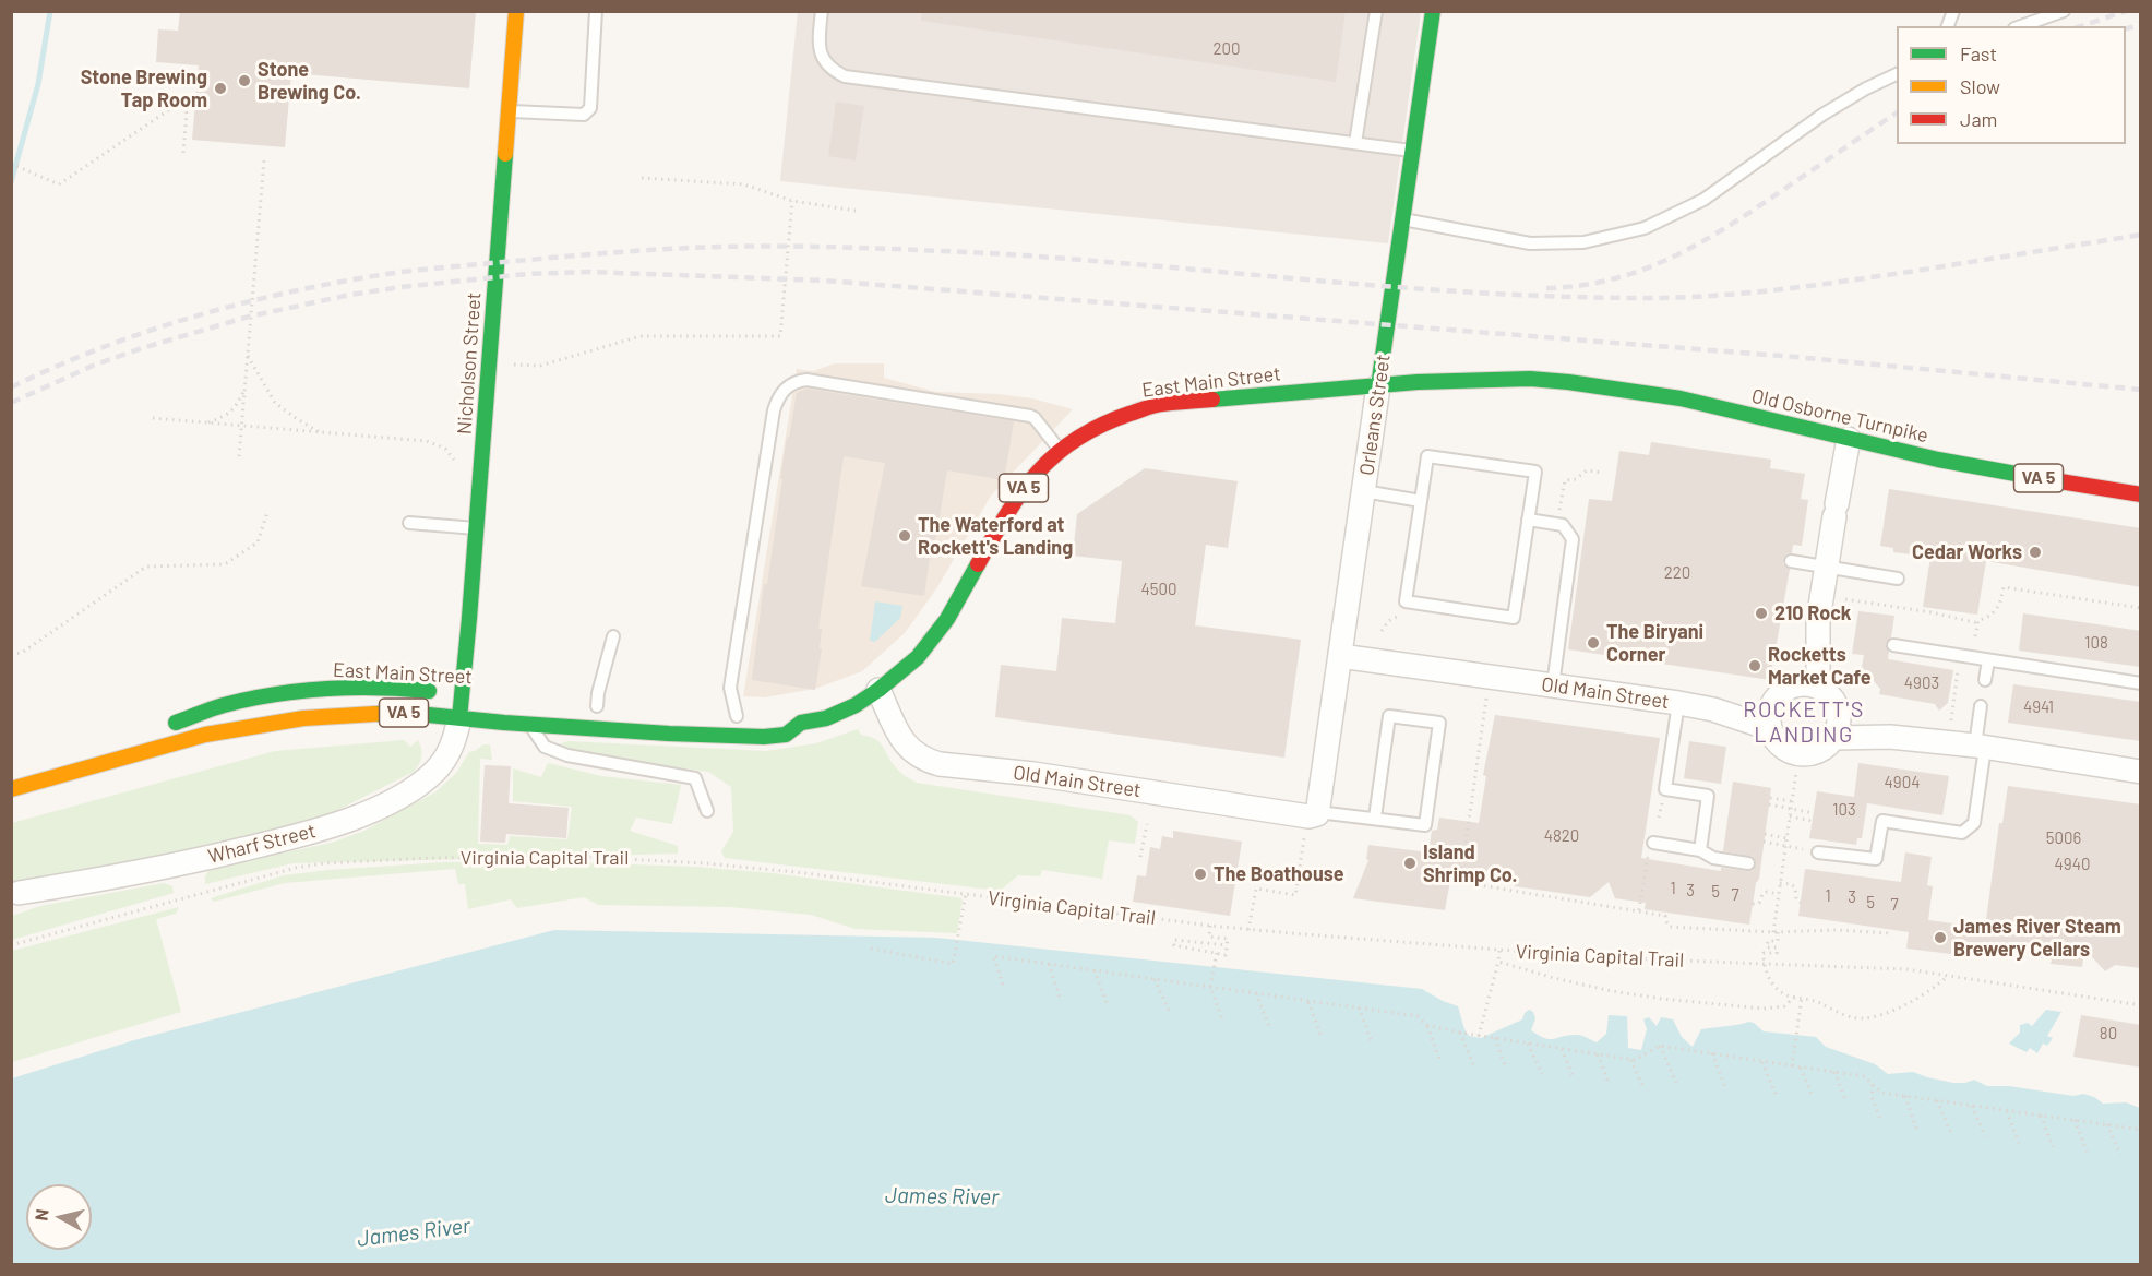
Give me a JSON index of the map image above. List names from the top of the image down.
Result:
{
  "streets": {
    "main road": [
      "Nicholson Street",
      "East Main Street",
      "Orleans Street",
      "Old Osborne Turnpike",
      "VA 5"
    ],
    "street": ["Old Main Street", "Wharf Street"],
    "path": ["Virginia Capital Trail"]
  },
  "crossings": [
    ["Nicholson Street", "East Main Street"],
    ["Nicholson Street", "Wharf Street"],
    ["East Main Street", "Orleans Street"],
    ["East Main Street", "Old Osborne Turnpike"],
    ["East Main Street", "Old Main Street"],
    ["East Main Street", "Wharf Street"],
    ["Orleans Street", "Old Main Street"]
  ],
  "districts": ["ROCKETT'S LANDING"],
  "water": ["James River"],
  "places": [
    "Stone Brewing Co.",
    "Stone Brewing Tap Room",
    "The Waterford at Rockett's Landing",
    "Cedar Works",
    "210 Rock",
    "The Biryani Corner",
    "Rocketts Market Cafe",
    "Island Shrimp Co.",
    "The Boathouse",
    "James River Steam Brewery Cellars"
  ],
  "house_numbers": [
    "200",
    "220",
    "4500",
    "108",
    "4903",
    "4941",
    "4904",
    "103",
    "4820",
    "5006",
    "4940",
    "1",
    "3",
    "5",
    "7",
    "1",
    "3",
    "5",
    "7",
    "80"
  ],
  "legend": ["Fast", "Slow", "Jam"],
  "north": "left"
}
